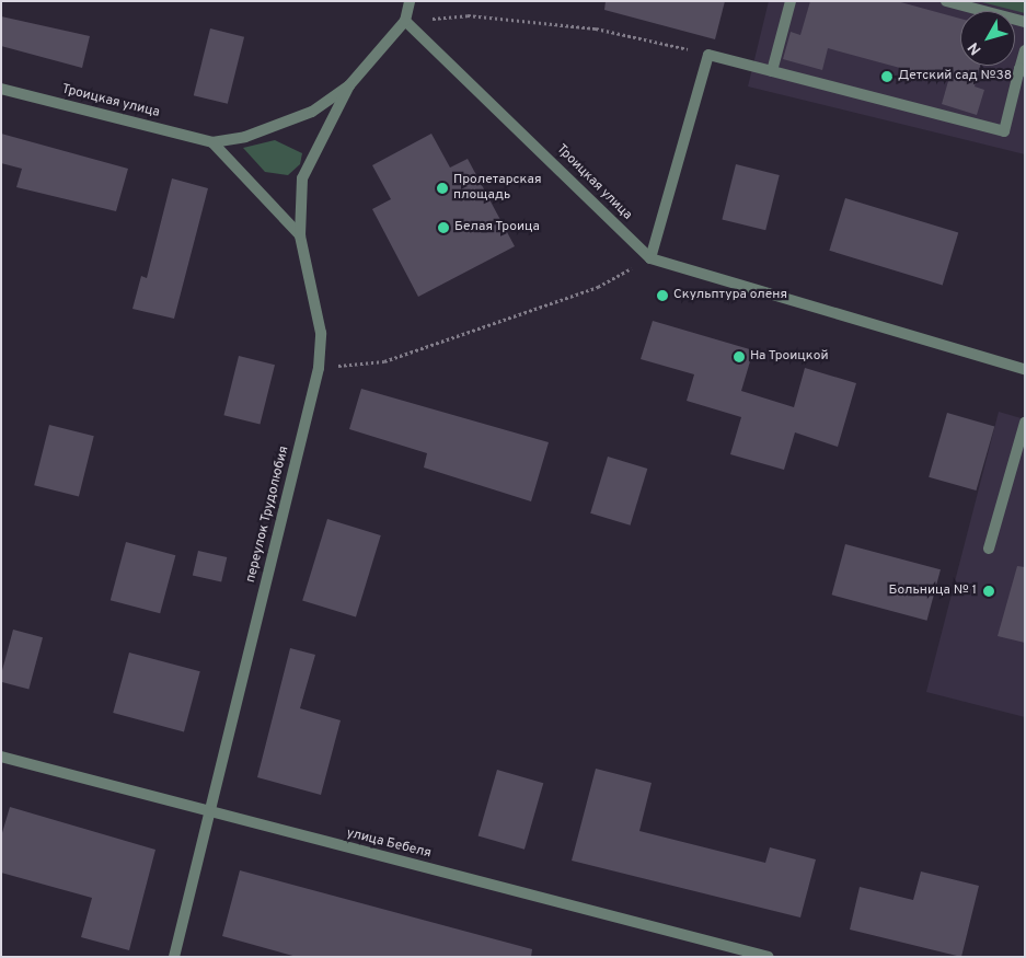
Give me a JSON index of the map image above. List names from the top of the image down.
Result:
{
  "streets": {
    "street": ["Троицкая улица", "переулок Трудолюбия", "улица Бебеля"]
  },
  "crossings": [
    ["Троицкая улица", "переулок Трудолюбия"],
    ["переулок Трудолюбия", "улица Бебеля"]
  ],
  "places": [
    "Детский сад №38",
    "Пролетарская площадь",
    "Белая Троица",
    "Скульптура оленя",
    "На Троицкой",
    "Больница № 1"
  ],
  "north": "bottom left"
}
